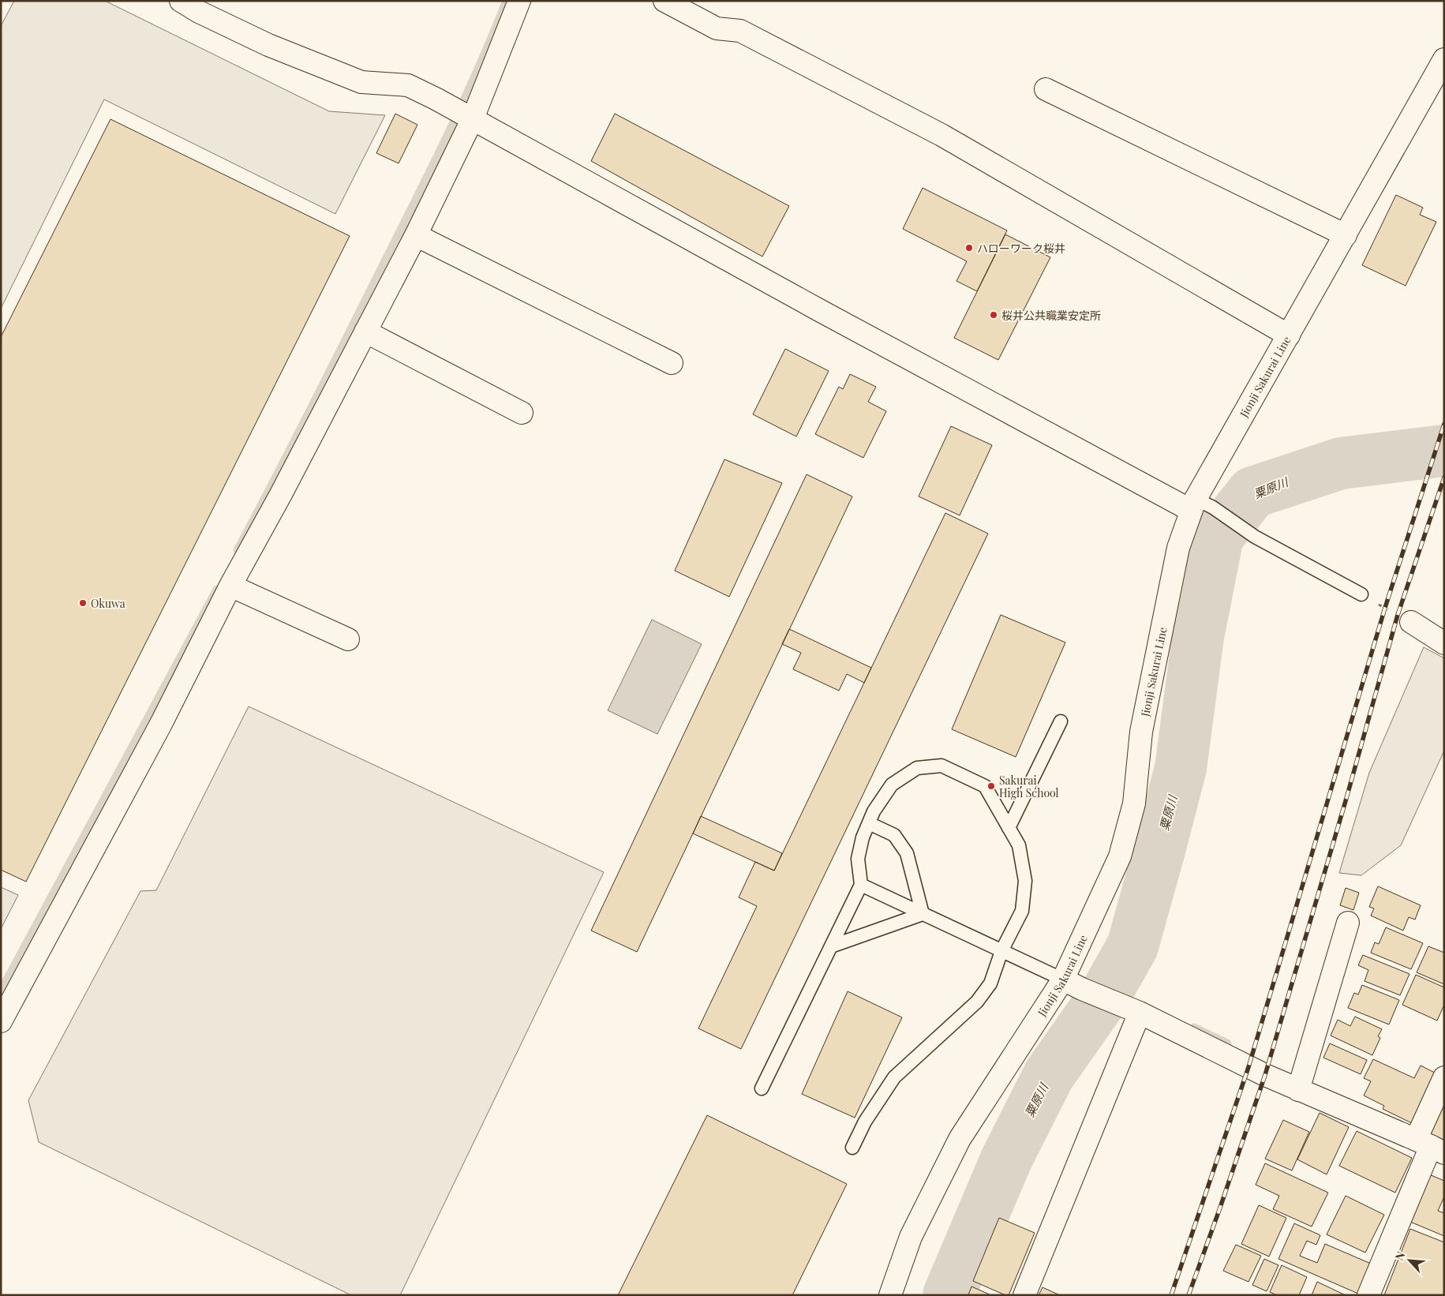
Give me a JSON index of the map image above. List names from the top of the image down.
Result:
{
  "streets": {
    "street": ["Jionji Sakurai Line"]
  },
  "water": ["粟原川"],
  "places": [
    "ハローワーク桜井",
    "桜井公共職業安定所",
    "Okuwa",
    "Sakurai High School"
  ],
  "north": "top left"
}
